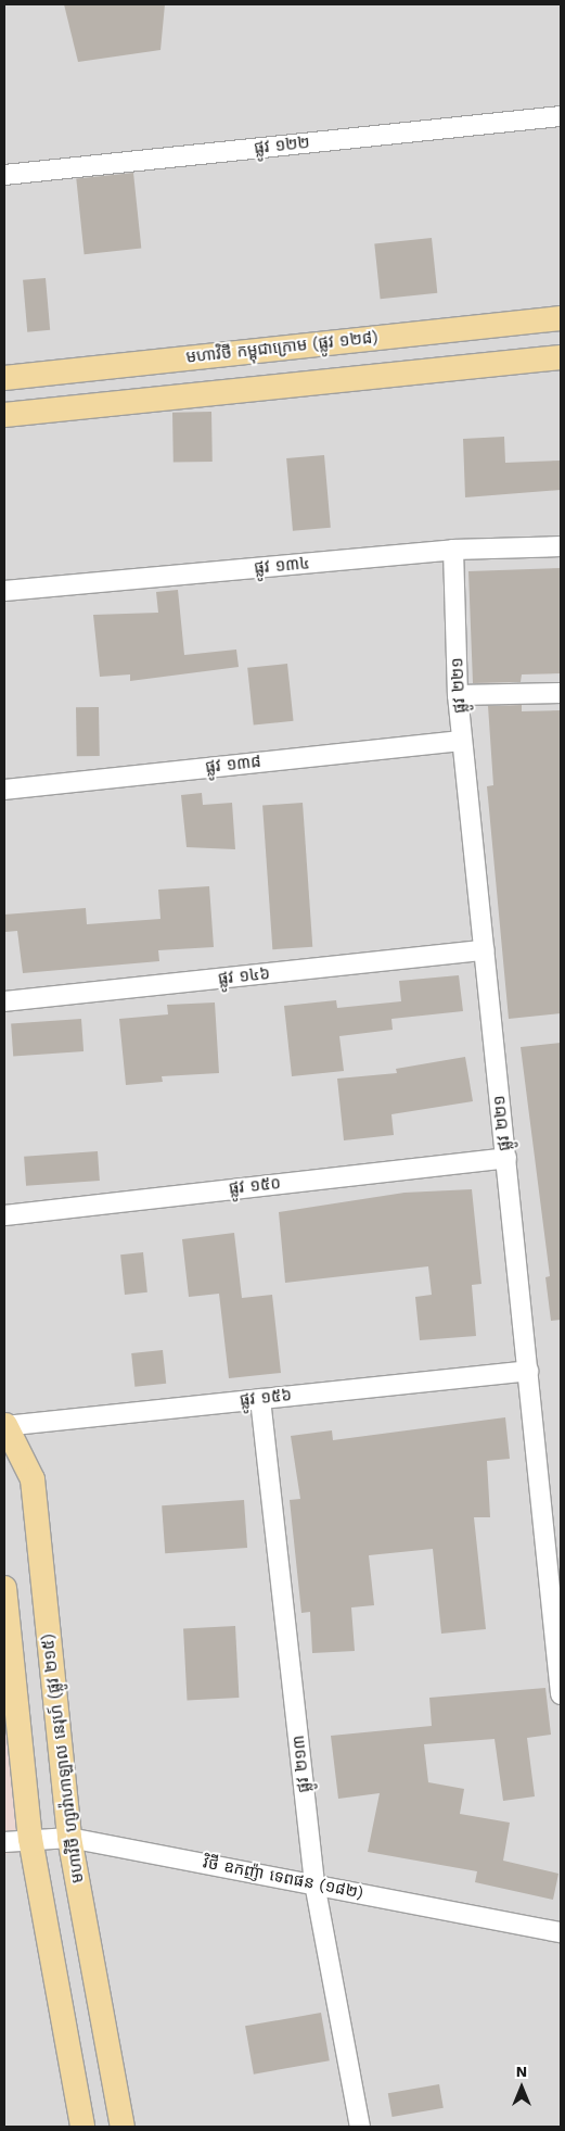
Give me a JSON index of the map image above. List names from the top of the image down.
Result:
{
  "streets": {
    "main road": ["មហាវិថី កម្ពុជាក្រោម (ផ្លូវ ១២៨)", "មហាវិថី ហ្សាវ៉ាហាឡាល នេរុហ៍ (ផ្លូវ ២១៥)"],
    "street": [
      "ផ្លូវ ១២២",
      "ផ្លូវ ១៣៤",
      "ផ្លូវ ២២១",
      "ផ្លូវ ១៣៨",
      "ផ្លូវ ១៤៦",
      "ផ្លូវ ១៥០",
      "ផ្លូវ ១៥៦",
      "ផ្លូវ ២១៣",
      "វិថី ឧកញ៉ា ទេពផន (១៨២)"
    ]
  },
  "crossings": [
    ["ផ្លូវ ១៣៤", "ផ្លូវ ២២១"],
    ["ផ្លូវ ២២១", "ផ្លូវ ១៣៨"],
    ["ផ្លូវ ២២១", "ផ្លូវ ១៤៦"],
    ["ផ្លូវ ២២១", "ផ្លូវ ១៥០"],
    ["ផ្លូវ ២២១", "ផ្លូវ ១៥៦"],
    ["ផ្លូវ ១៥៦", "មហាវិថី ហ្សាវ៉ាហាឡាល នេរុហ៍ (ផ្លូវ ២១៥)"],
    ["ផ្លូវ ១៥៦", "ផ្លូវ ២១៣"],
    ["មហាវិថី ហ្សាវ៉ាហាឡាល នេរុហ៍ (ផ្លូវ ២១៥)", "វិថី ឧកញ៉ា ទេពផន (១៨២)"],
    ["ផ្លូវ ២១៣", "វិថី ឧកញ៉ា ទេពផន (១៨២)"]
  ],
  "north": "top"
}
